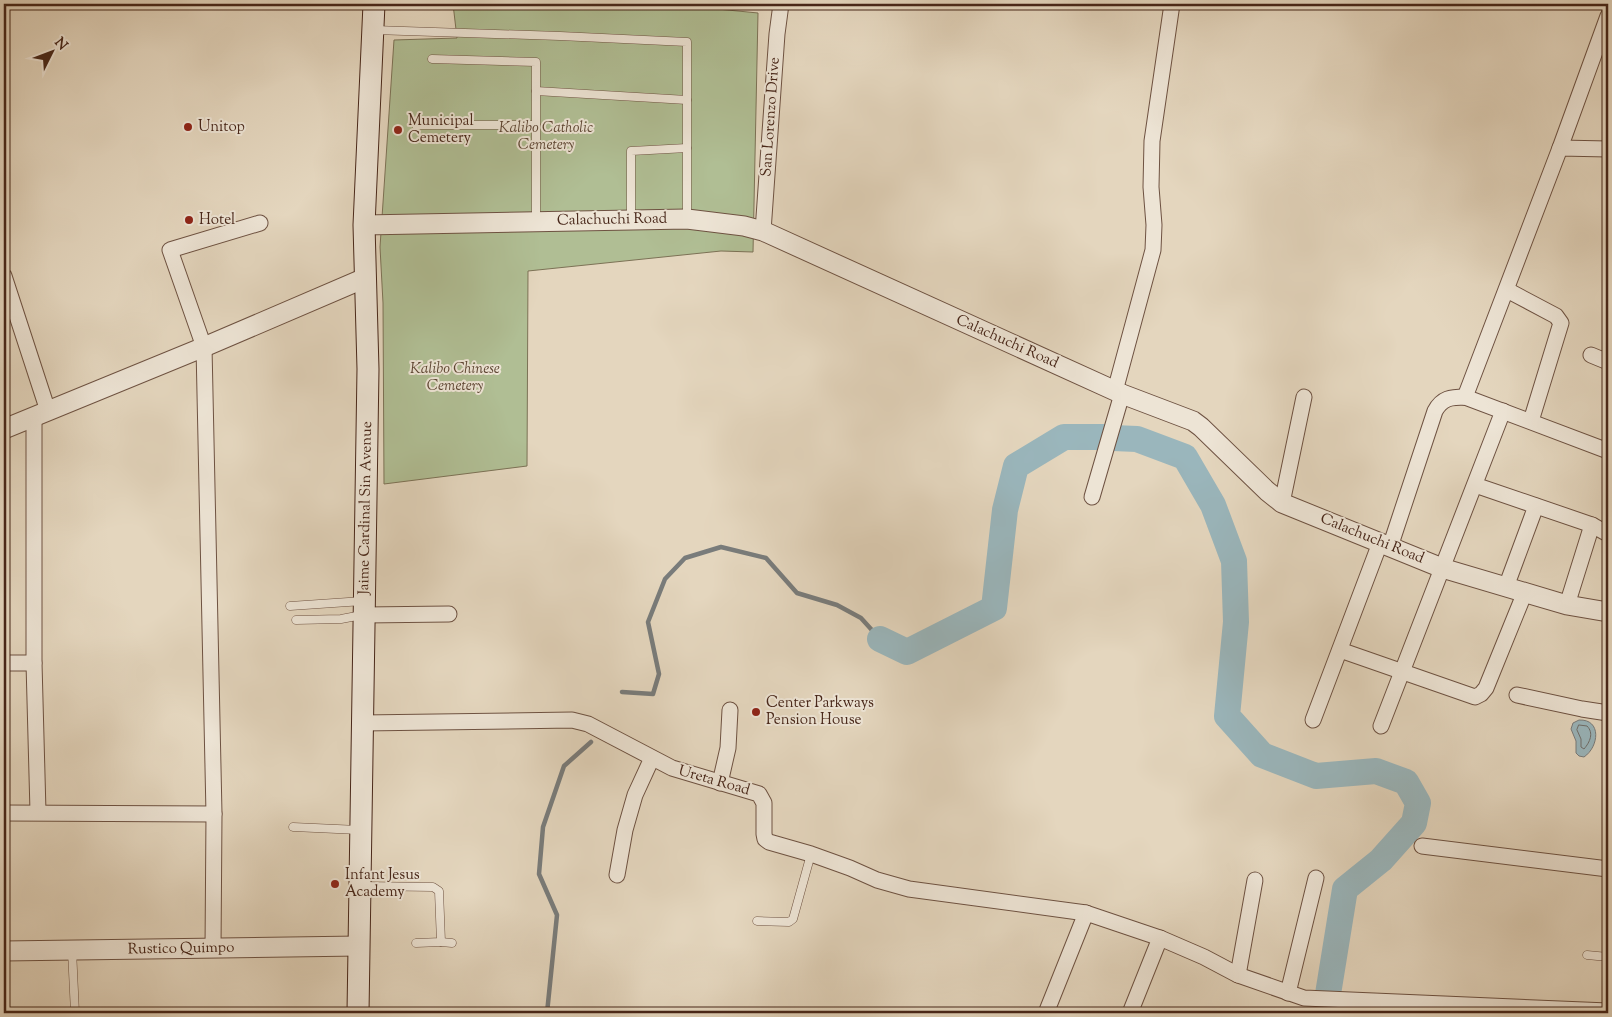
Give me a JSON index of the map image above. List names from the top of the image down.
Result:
{
  "streets": {
    "main road": ["Jaime Cardinal Sin Avenue"],
    "street": [
      "San Lorenzo Drive",
      "Calachuchi Road",
      "Ureta Road",
      "Rustico Quimpo"
    ]
  },
  "crossings": [
    ["San Lorenzo Drive", "Calachuchi Road"],
    ["Calachuchi Road", "Jaime Cardinal Sin Avenue"],
    ["Jaime Cardinal Sin Avenue", "Ureta Road"],
    ["Jaime Cardinal Sin Avenue", "Rustico Quimpo"]
  ],
  "parks": ["Kalibo Catholic Cemetery", "Kalibo Chinese Cemetery"],
  "places": [
    "Unitop",
    "Municipal Cemetery",
    "Hotel",
    "Center Parkways Pension House",
    "Infant Jesus Academy"
  ],
  "north": "top right"
}
